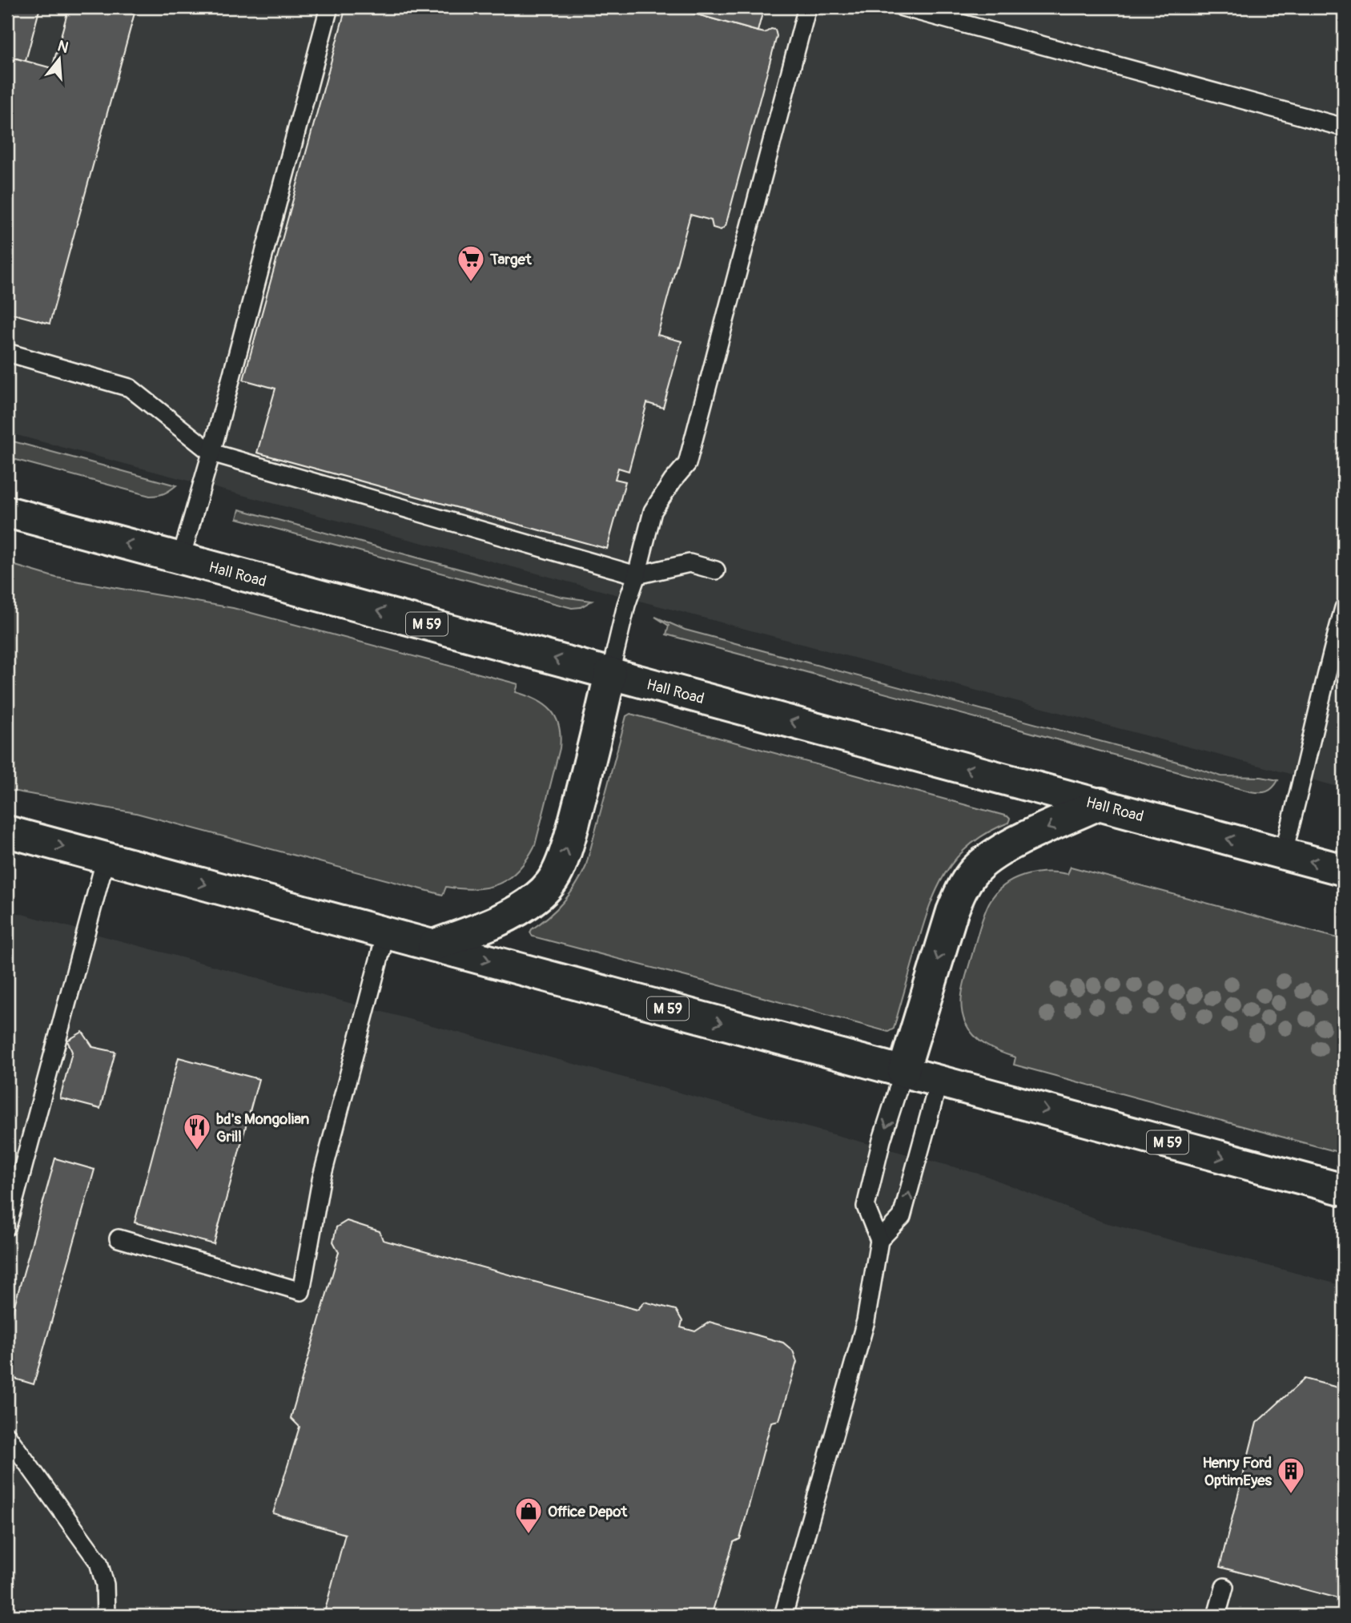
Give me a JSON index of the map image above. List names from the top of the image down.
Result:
{
  "streets": {
    "highway": ["Hall Road", "M 59"]
  },
  "one_way": ["Hall Road"],
  "places": {
    "supermarket": ["Target"],
    "restaurant": ["bd's Mongolian Grill"],
    "building": ["Henry Ford OptimEyes"],
    "shop": ["Office Depot"]
  },
  "north": "top"
}
